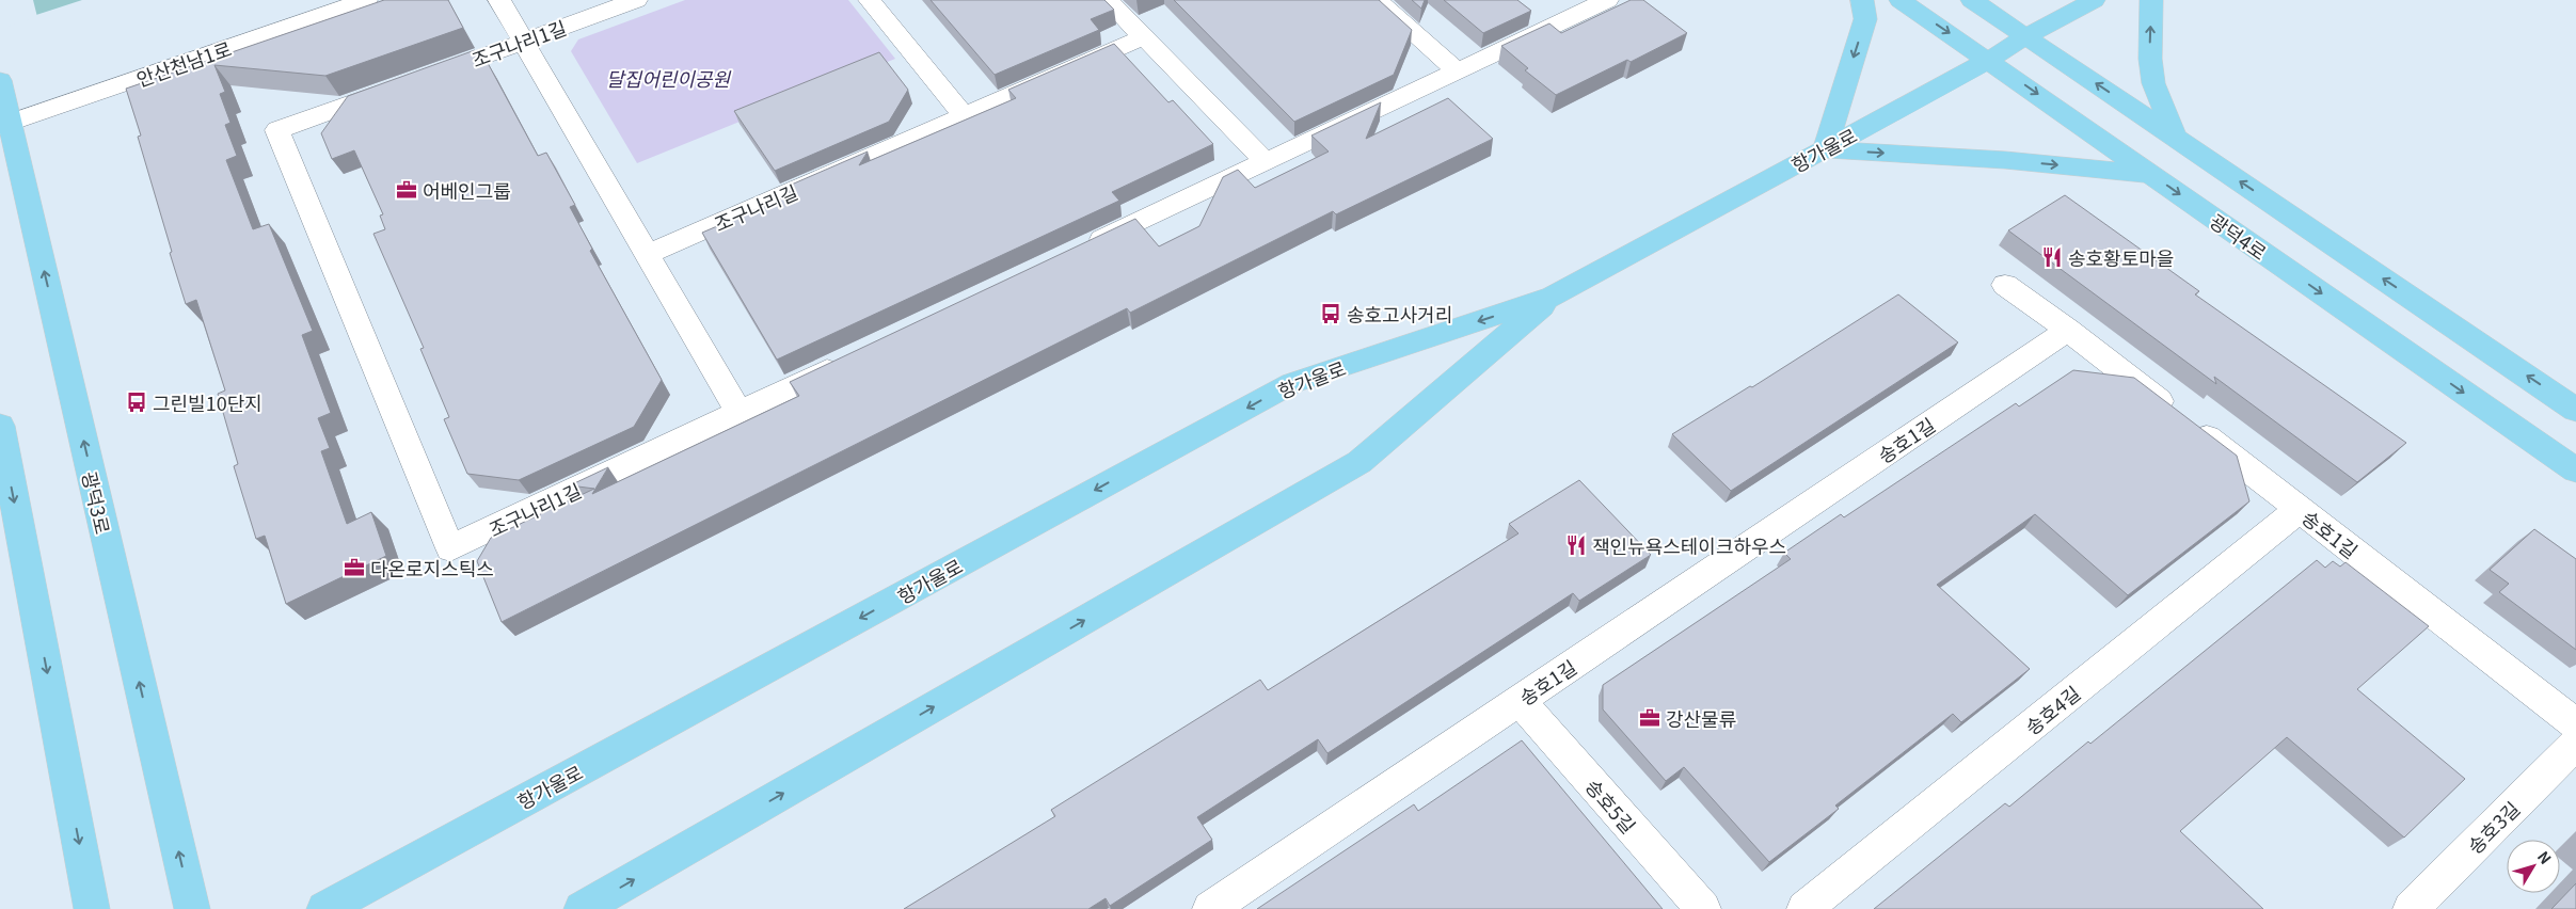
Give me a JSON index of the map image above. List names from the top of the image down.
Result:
{
  "streets": {
    "main road": ["항가울로", "광덕4로", "광덕3로"],
    "street": [
      "조구나리1길",
      "안산천남1로",
      "조구나리길",
      "송호1길",
      "송호4길",
      "송호5길",
      "송호3길"
    ]
  },
  "crossings": [
    ["안산천남1로", "광덕3로"],
    ["항가울로", "광덕4로"],
    ["송호1길", "송호4길"],
    ["송호1길", "송호5길"]
  ],
  "parks": ["달집어린이공원"],
  "places": {
    "office": ["어베인그룹", "다온로지스틱스", "강산물류"],
    "restaurant": ["송호황토마을", "잭인뉴욕스테이크하우스"],
    "bus stop": ["송호고사거리", "그린빌10단지"]
  },
  "north": "top right"
}
